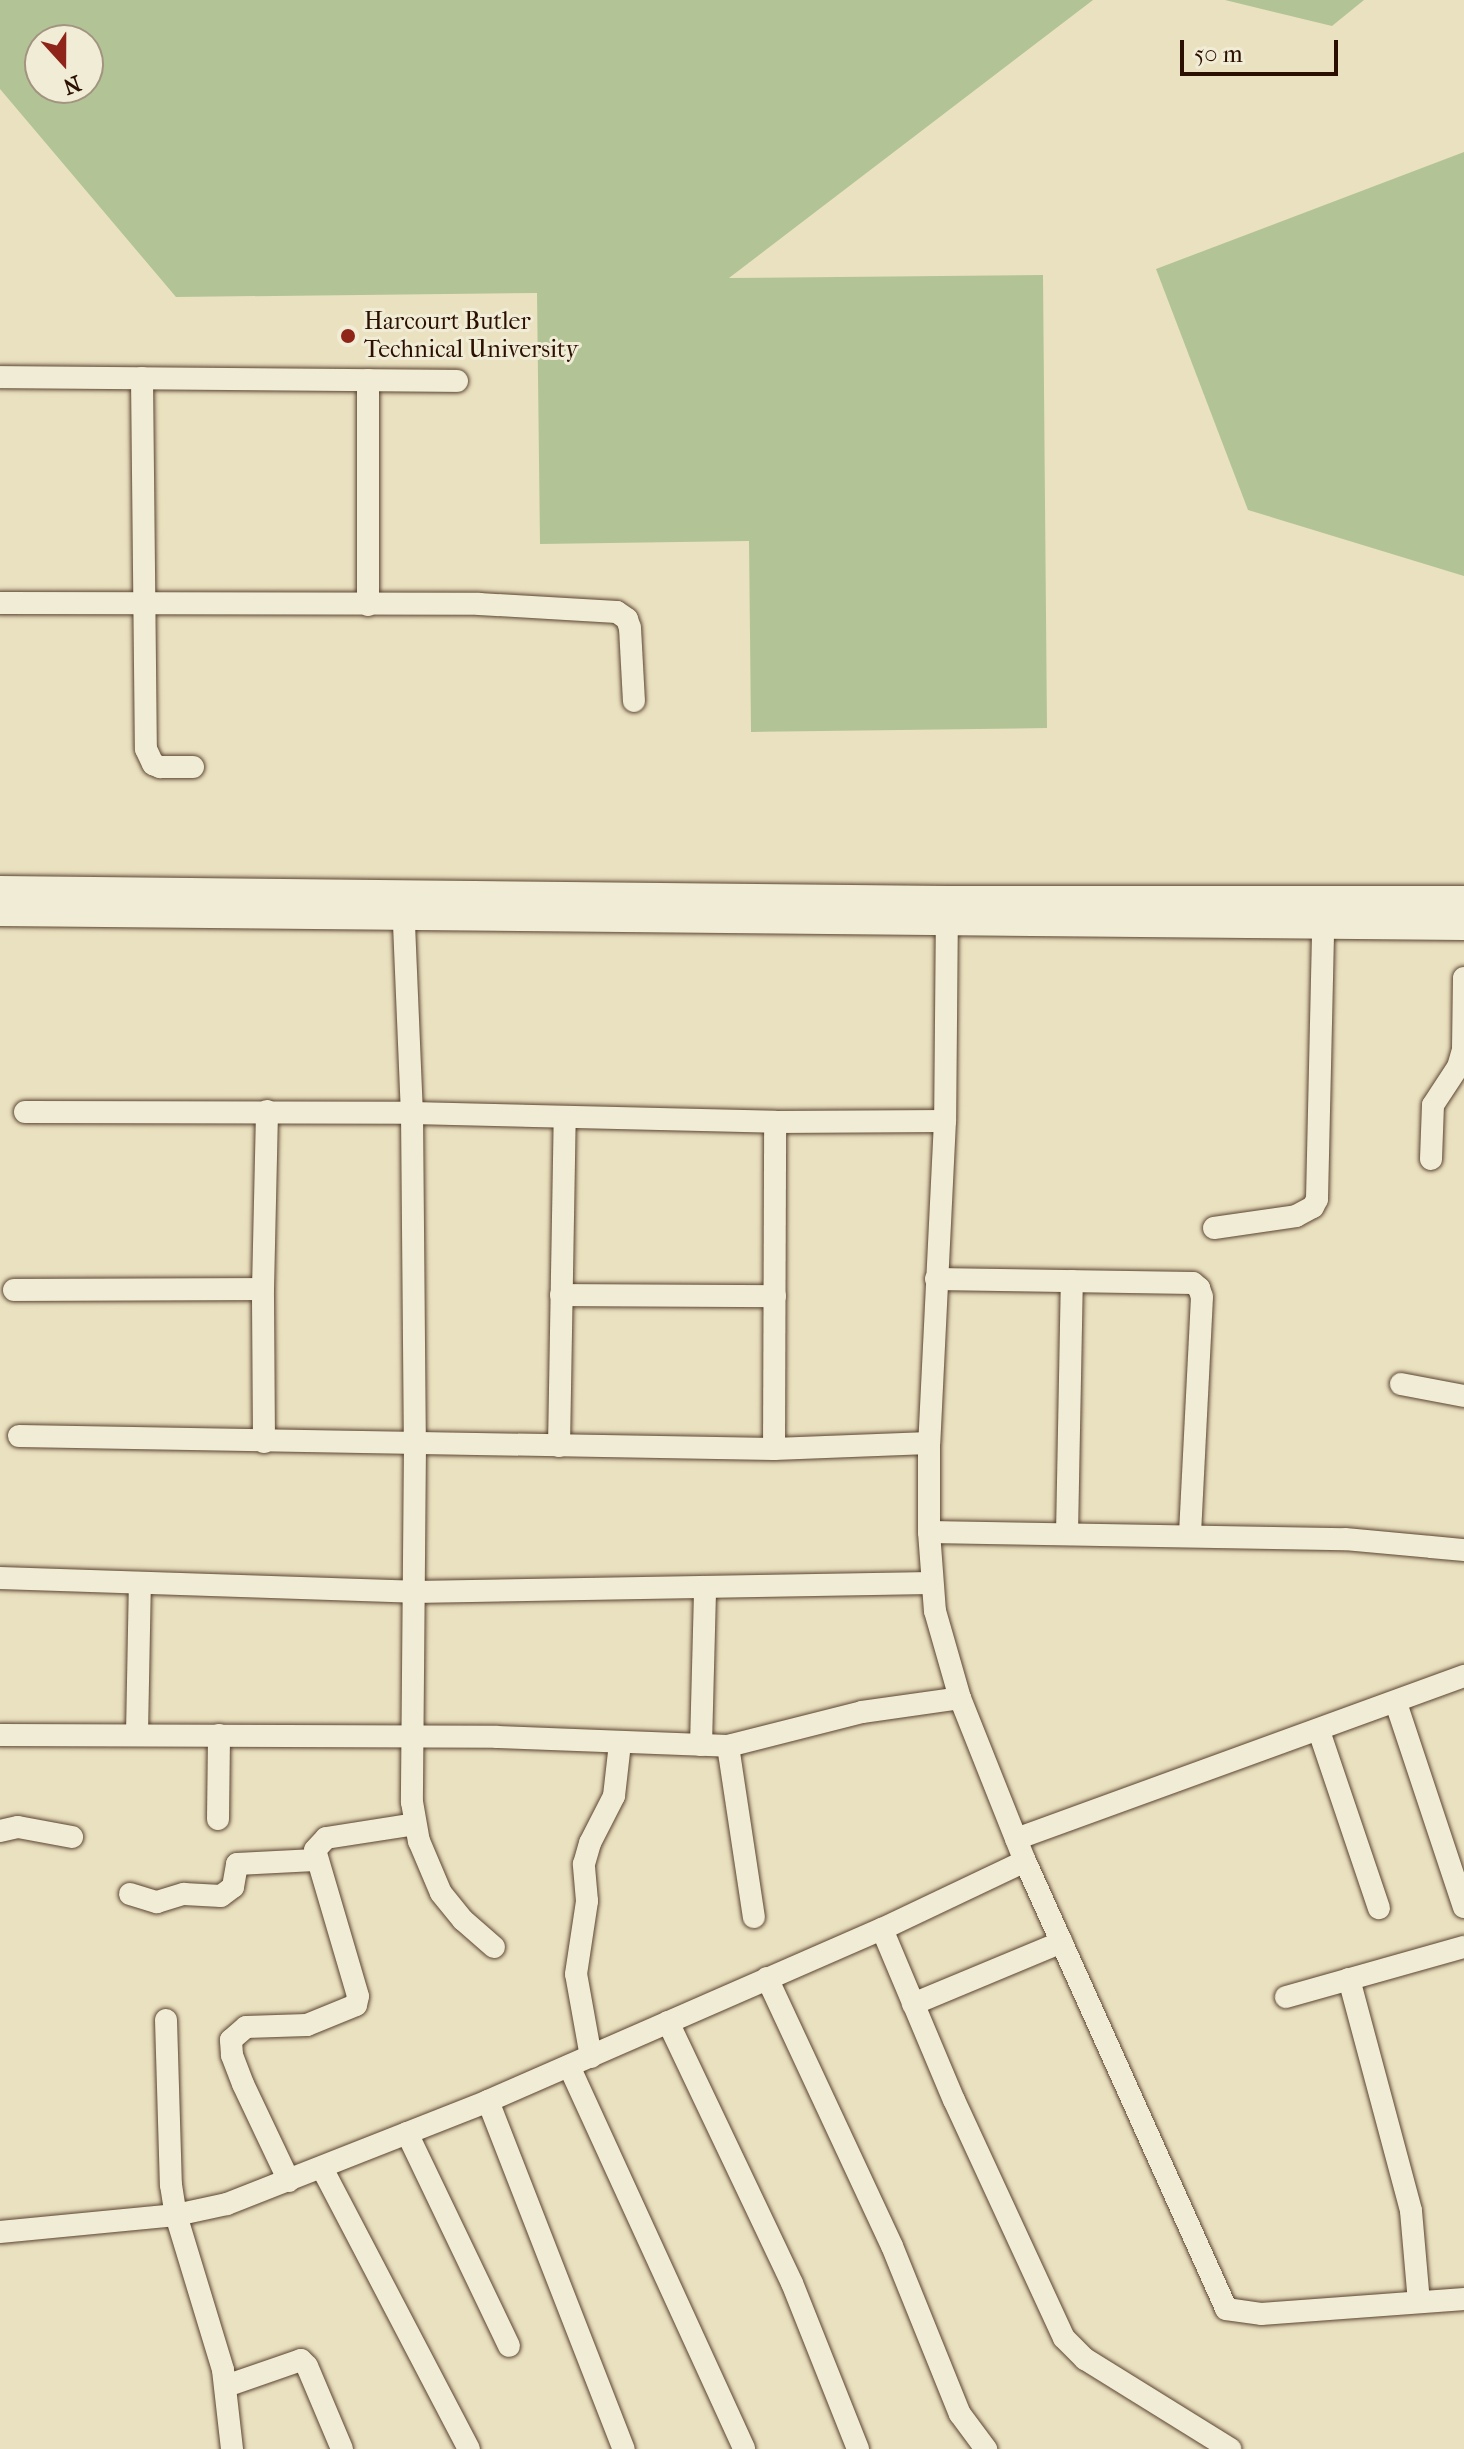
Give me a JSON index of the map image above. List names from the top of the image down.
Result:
{
  "places": ["Harcourt Butler Technical University"],
  "scale_bar": "50 m",
  "north": "bottom"
}
